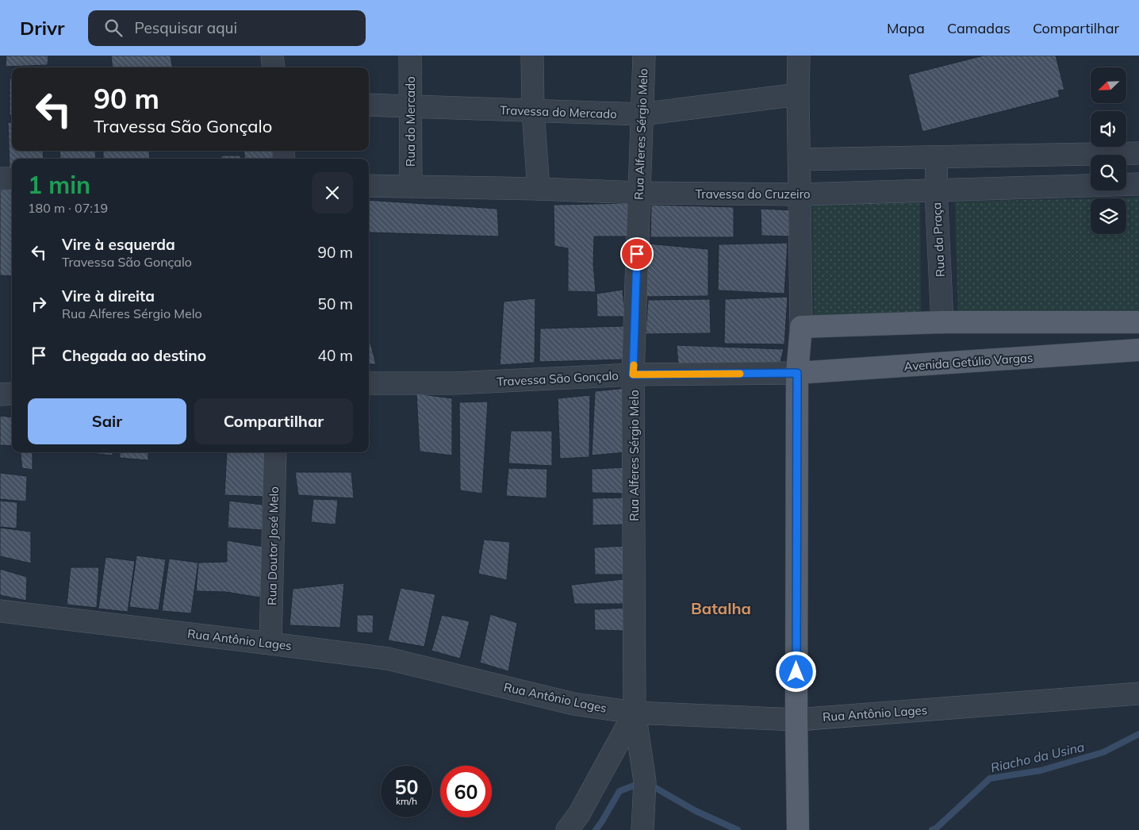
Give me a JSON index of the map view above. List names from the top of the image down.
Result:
{
  "streets": {
    "main road": ["Avenida Getúlio Vargas"],
    "street": [
      "Travessa do Mercado",
      "Rua do Mercado",
      "Rua Alferes Sérgio Melo",
      "Travessa do Cruzeiro",
      "Rua da Praça",
      "Travessa São Gonçalo",
      "Rua Doutor José Melo",
      "Rua Antônio Lages"
    ]
  },
  "crossings": [
    ["Travessa do Mercado", "Rua do Mercado"],
    ["Travessa do Mercado", "Rua Alferes Sérgio Melo"],
    ["Rua do Mercado", "Travessa do Cruzeiro"],
    ["Rua Alferes Sérgio Melo", "Travessa do Cruzeiro"],
    ["Rua Alferes Sérgio Melo", "Travessa São Gonçalo"],
    ["Rua Alferes Sérgio Melo", "Rua Antônio Lages"],
    ["Travessa do Cruzeiro", "Rua da Praça"],
    ["Avenida Getúlio Vargas", "Travessa São Gonçalo"],
    ["Rua Doutor José Melo", "Rua Antônio Lages"]
  ],
  "districts": ["Batalha"],
  "water": ["Riacho da Usina"],
  "north": "bottom left",
  "page": {
    "header": "Drivr",
    "search": "Pesquisar aqui",
    "nav": ["Mapa", "Camadas", "Compartilhar"],
    "turn": ["90 m", "Travessa São Gonçalo"],
    "heading": ["1 min", "180 m · 07:19"],
    "list": [
      {
        "name": "Vire à esquerda",
        "note": "Travessa São Gonçalo",
        "value": "90 m"
      },
      {
        "name": "Vire à direita",
        "note": "Rua Alferes Sérgio Melo",
        "value": "50 m"
      },
      {
        "name": "Chegada ao destino",
        "value": "40 m"
      }
    ],
    "buttons": ["Sair", "Compartilhar"],
    "speed": "50 km/h",
    "limit": "60"
  }
}
